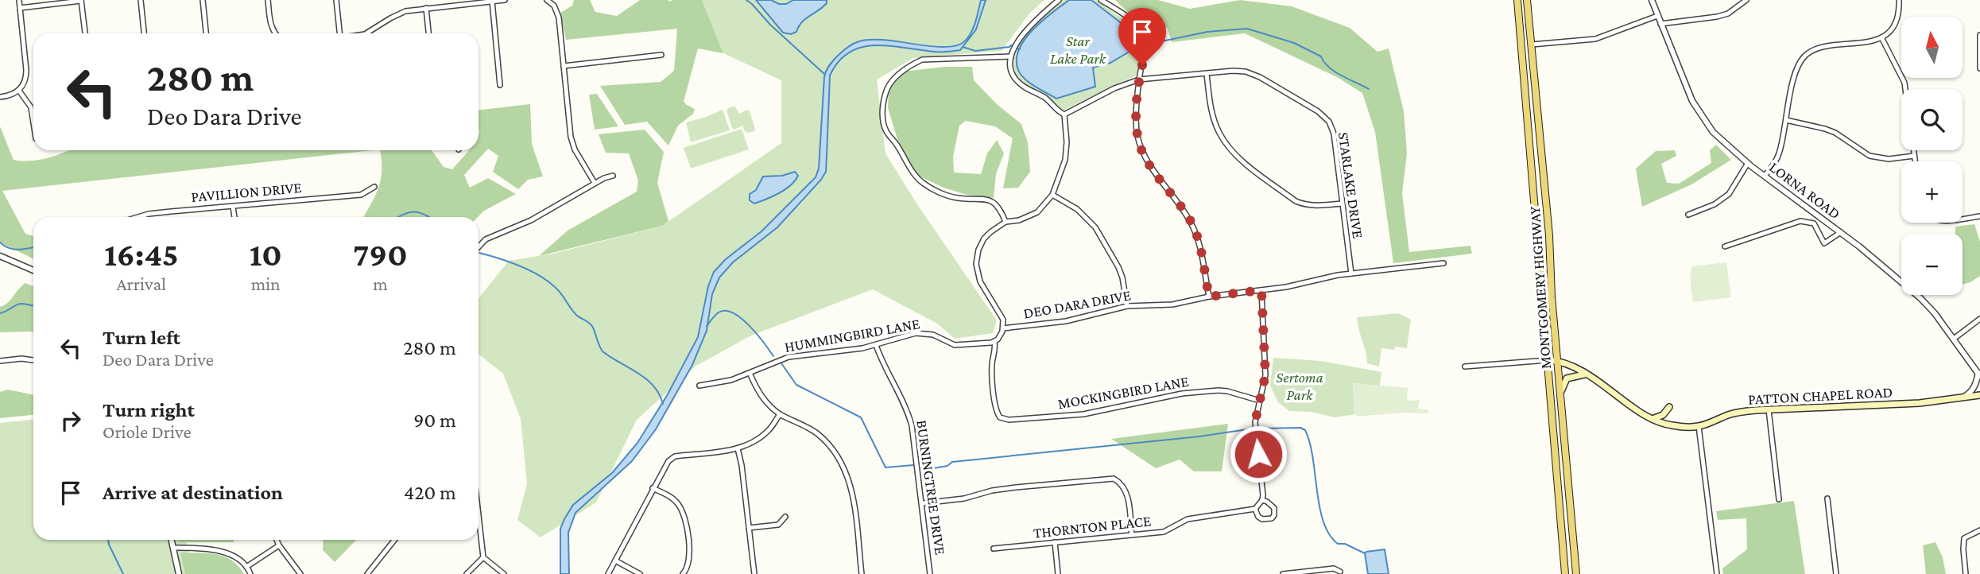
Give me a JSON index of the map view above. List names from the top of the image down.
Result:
{
  "streets": {
    "main road": ["MONTGOMERY HIGHWAY", "PATTON CHAPEL ROAD"],
    "street": [
      "STARLAKE DRIVE",
      "LORNA ROAD",
      "PAVILLION DRIVE",
      "DEO DARA DRIVE",
      "HUMMINGBIRD LANE",
      "MOCKINGBIRD LANE",
      "BURNINGTREE DRIVE",
      "THORNTON PLACE"
    ]
  },
  "crossings": [
    ["STARLAKE DRIVE", "DEO DARA DRIVE"],
    ["MONTGOMERY HIGHWAY", "PATTON CHAPEL ROAD"],
    ["HUMMINGBIRD LANE", "MOCKINGBIRD LANE"],
    ["HUMMINGBIRD LANE", "BURNINGTREE DRIVE"]
  ],
  "parks": ["Star Lake Park", "Sertoma Park"],
  "north": "top",
  "page": {
    "map_buttons": ["+", "−"],
    "turn": ["280 m", "Deo Dara Drive"],
    "eta": [
      "16:45",
      "Arrival",
      "10",
      "min",
      "790",
      "m"
    ],
    "list": [
      {
        "name": "Turn left",
        "note": "Deo Dara Drive",
        "value": "280 m"
      },
      {
        "name": "Turn right",
        "note": "Oriole Drive",
        "value": "90 m"
      },
      {
        "name": "Arrive at destination",
        "value": "420 m"
      }
    ]
  }
}
